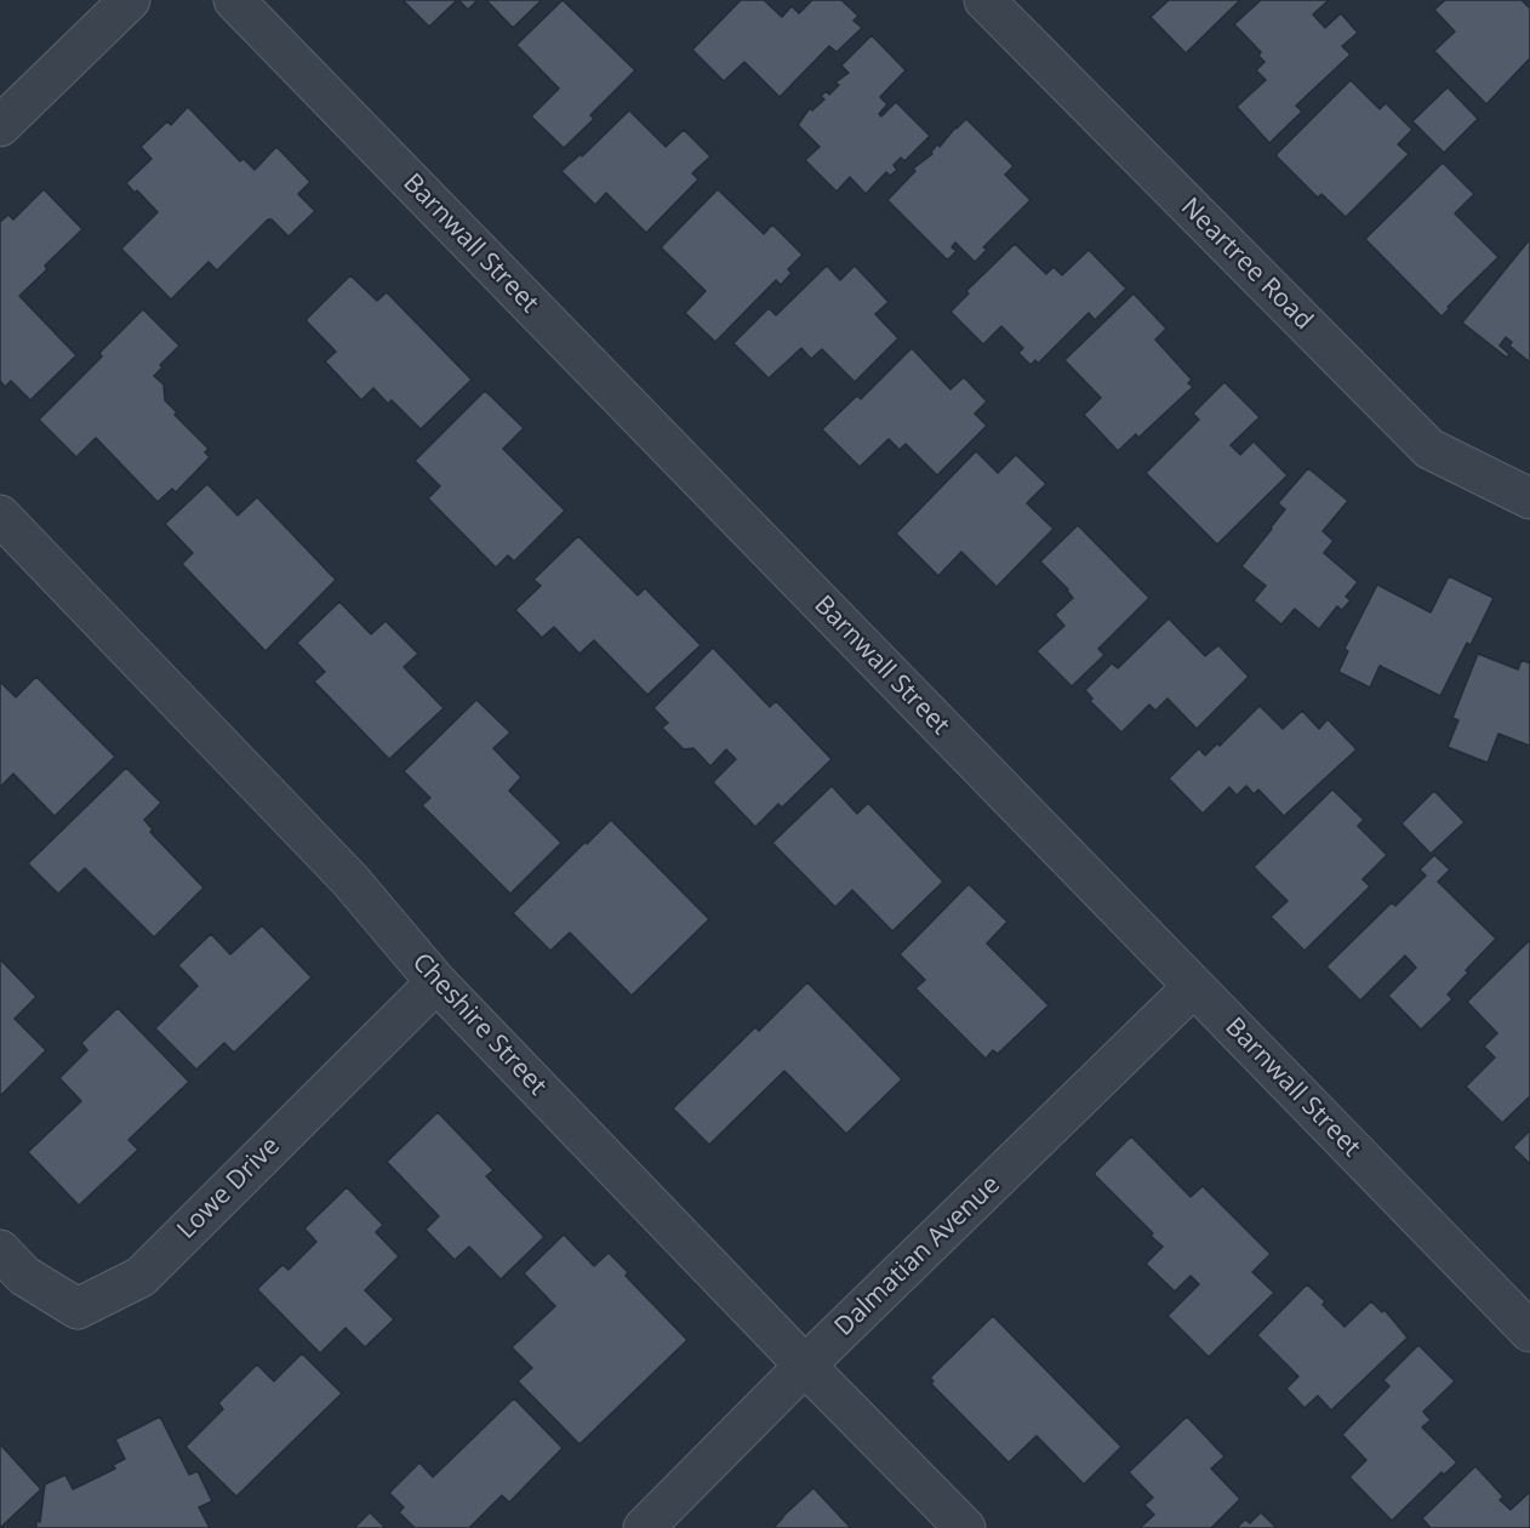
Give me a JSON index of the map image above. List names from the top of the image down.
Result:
{
  "streets": {
    "street": [
      "Barnwall Street",
      "Neartree Road",
      "Cheshire Street",
      "Lowe Drive",
      "Dalmatian Avenue"
    ]
  },
  "crossings": [
    ["Barnwall Street", "Dalmatian Avenue"],
    ["Cheshire Street", "Lowe Drive"],
    ["Cheshire Street", "Dalmatian Avenue"]
  ]
}
